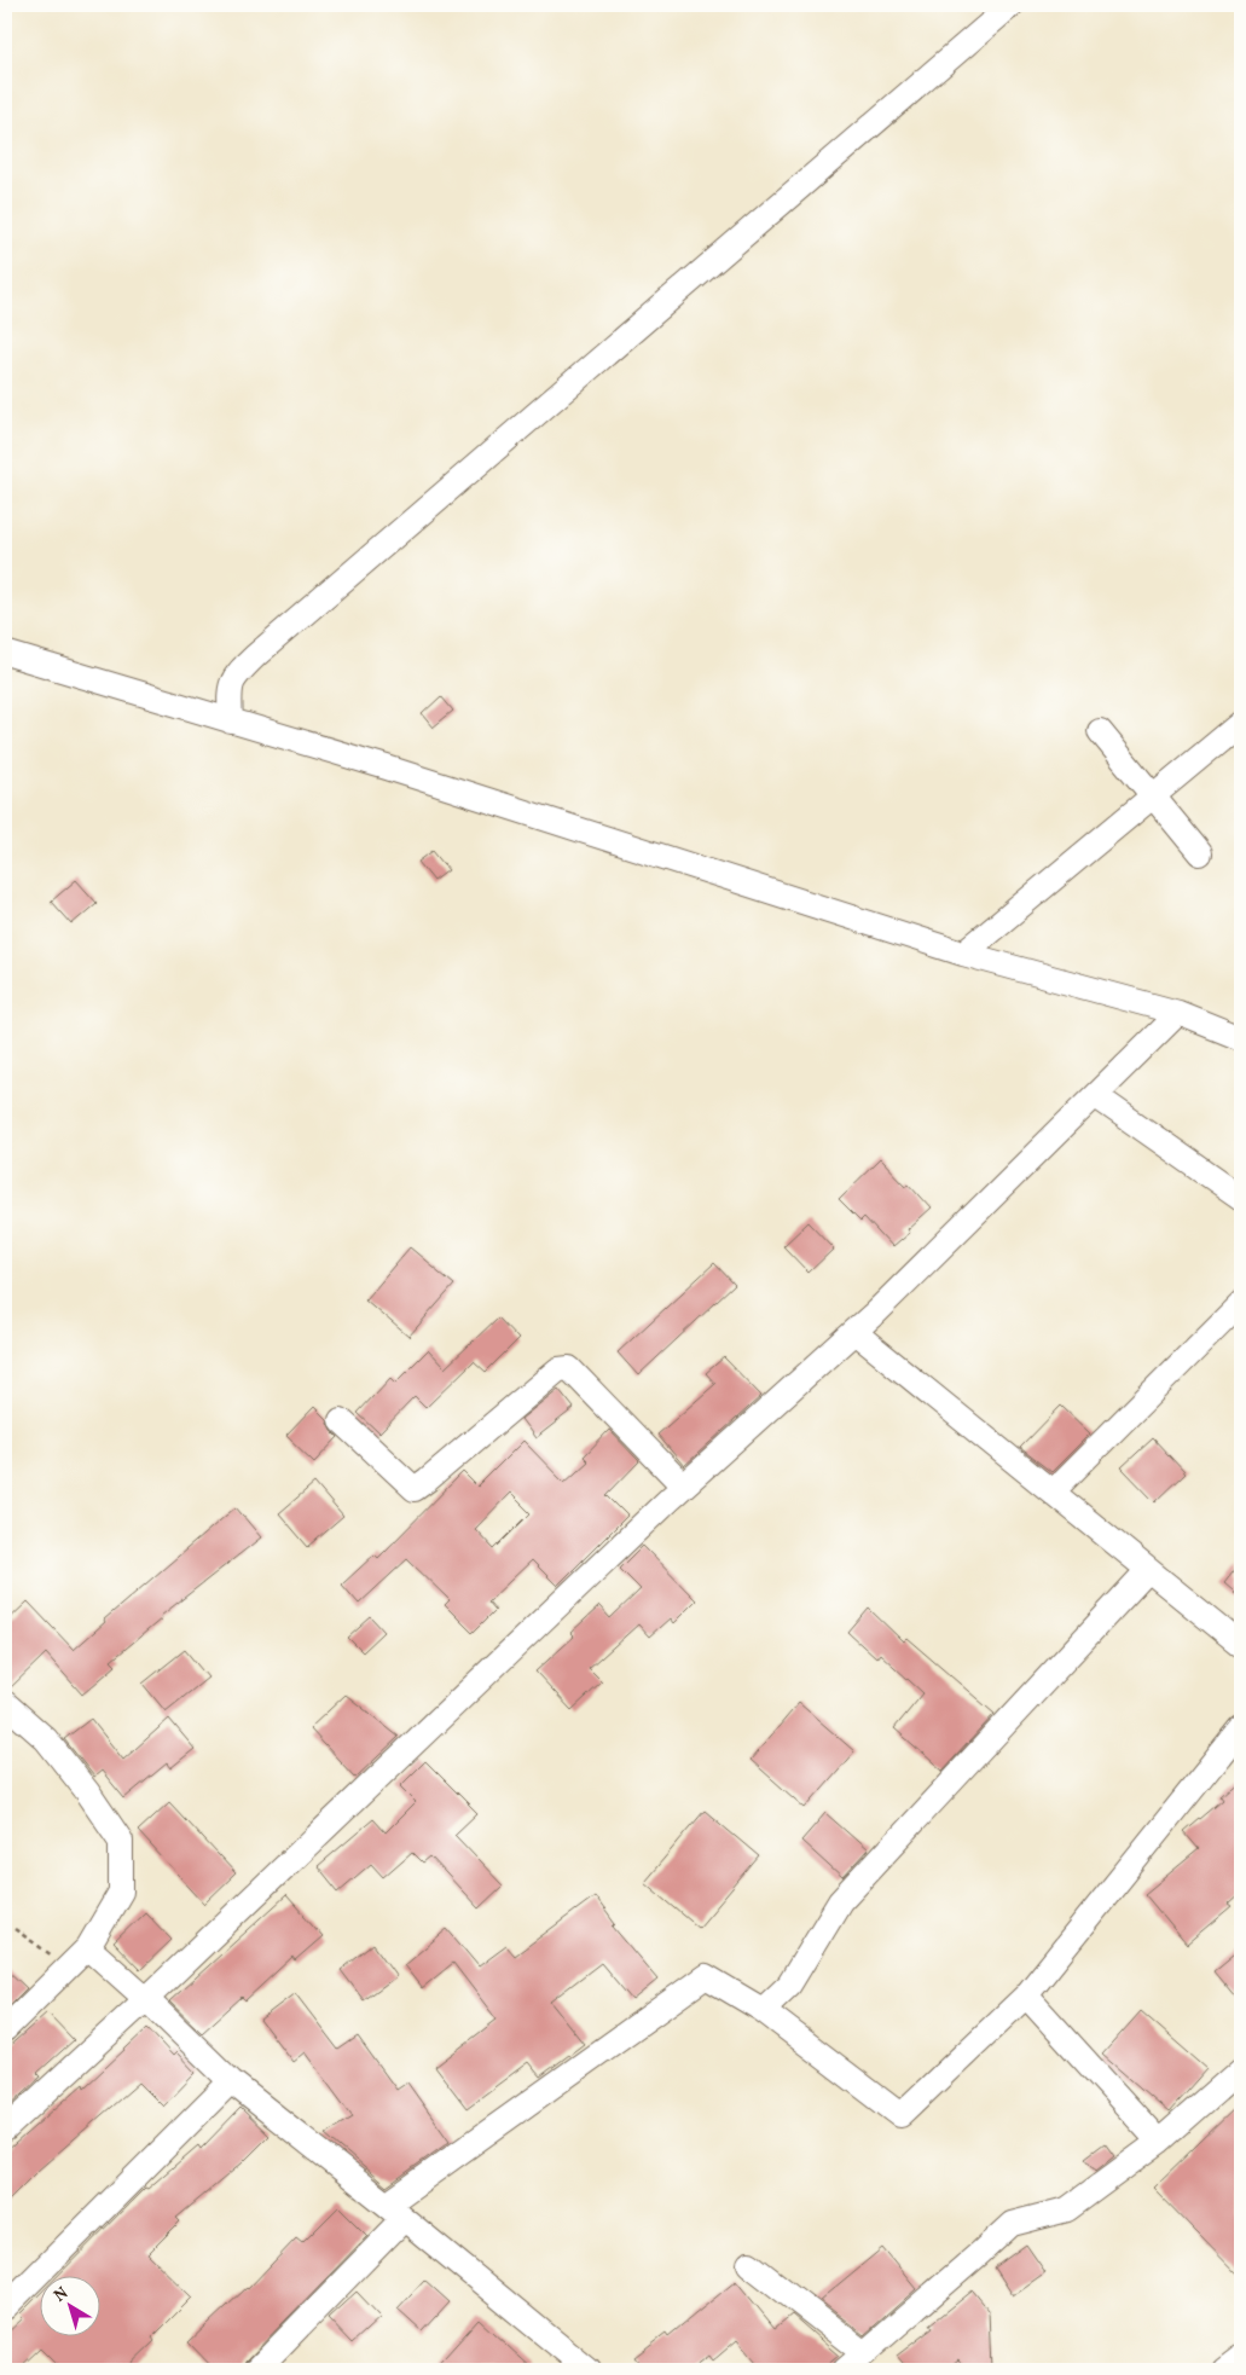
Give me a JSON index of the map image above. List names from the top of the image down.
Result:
{
  "north": "top left"
}
